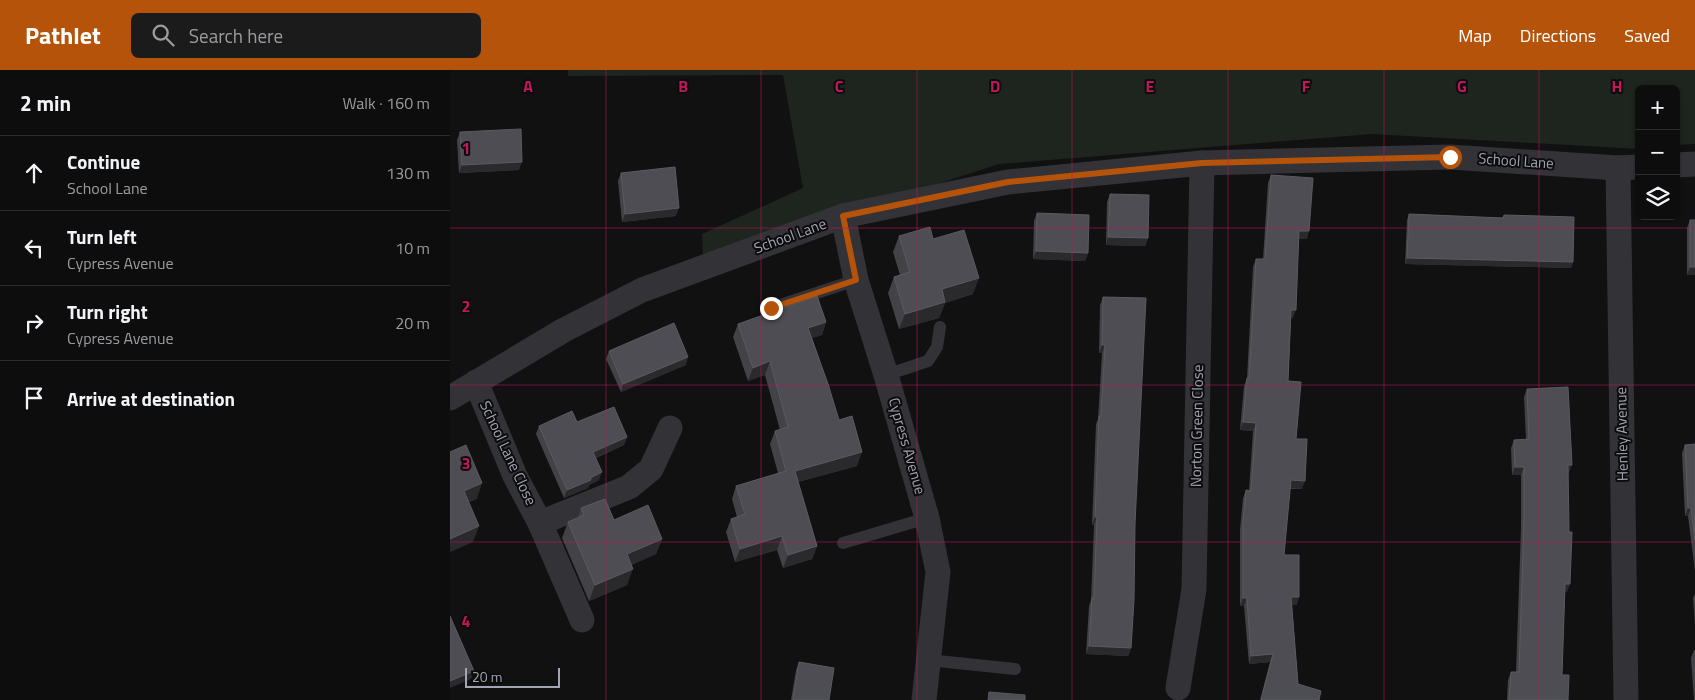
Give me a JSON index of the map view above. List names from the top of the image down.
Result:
{
  "streets": {
    "street": [
      "School Lane",
      "Norton Green Close",
      "Henley Avenue",
      "Cypress Avenue",
      "School Lane Close"
    ]
  },
  "crossings": [
    ["School Lane", "Norton Green Close"],
    ["School Lane", "Henley Avenue"],
    ["School Lane", "Cypress Avenue"],
    ["School Lane", "School Lane Close"]
  ],
  "scale_bar": "20 m",
  "page": {
    "header": "Pathlet",
    "search": "Search here",
    "nav": ["Map", "Directions", "Saved"],
    "heading": ["2 min", "Walk · 160 m"],
    "map_buttons": ["+", "−"],
    "list": [
      ["Continue", "School Lane", "130 m"],
      ["Turn left", "Cypress Avenue", "10 m"],
      ["Turn right", "Cypress Avenue", "20 m"],
      "Arrive at destination"
    ],
    "scale": "20 m"
  },
  "grid": {
    "columns": [
      "A",
      "B",
      "C",
      "D",
      "E",
      "F",
      "G",
      "H"
    ],
    "rows": [
      "1",
      "2",
      "3",
      "4"
    ]
  }
}
